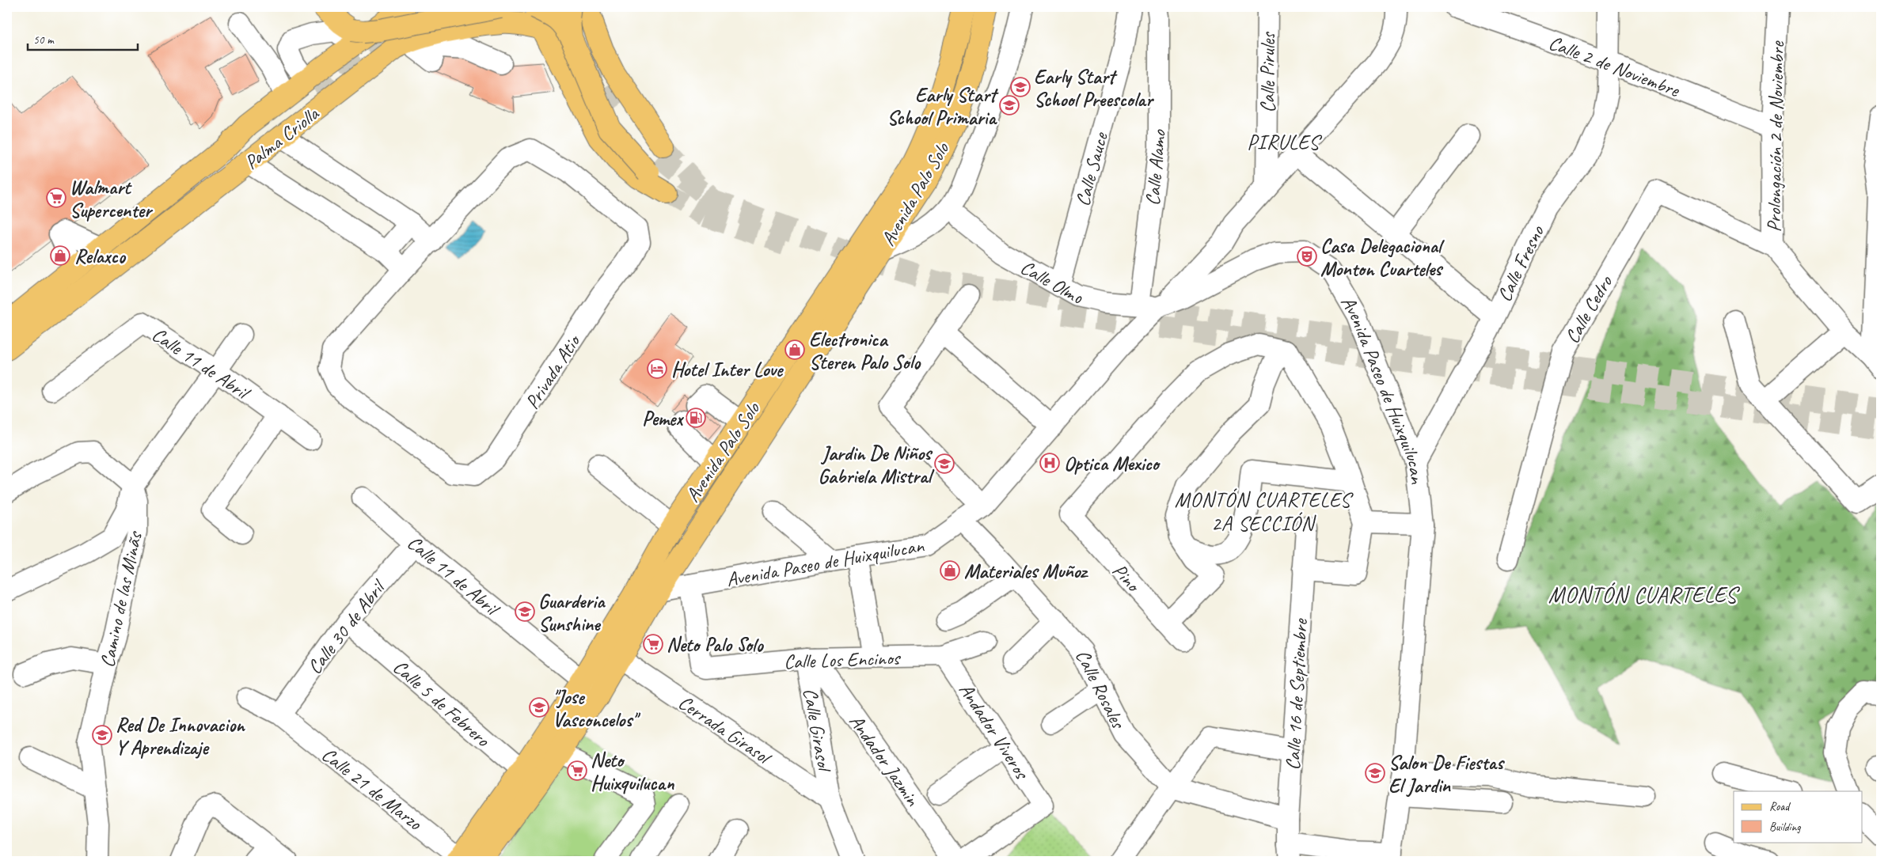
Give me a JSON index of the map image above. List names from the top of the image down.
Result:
{
  "streets": {
    "main road": ["Palma Criolla", "Avenida Palo Solo"],
    "street": [
      "Calle 2 de Noviembre",
      "Calle Pirules",
      "Prolongación 2 de Noviembre",
      "Calle Alamo",
      "Calle Sauce",
      "Calle Fresno",
      "Calle Olmo",
      "Calle Cedro",
      "Calle 11 de Abril",
      "Privada Atio",
      "Avenida Paseo de Huixquilucan",
      "Pino",
      "Camino de las Minãs",
      "Calle 30 de Abril",
      "Calle Los Encinos",
      "Calle Rosales",
      "Calle 16 de Septiembre",
      "Calle 5 de Febrero",
      "Cerrada Girasol",
      "Calle Girasol",
      "Andador Viveros",
      "Andador Jazmin",
      "Calle 21 de Marzo"
    ]
  },
  "crossings": [
    ["Calle 2 de Noviembre", "Prolongación 2 de Noviembre"],
    ["Calle 2 de Noviembre", "Calle Fresno"],
    ["Prolongación 2 de Noviembre", "Calle Cedro"],
    ["Calle Alamo", "Calle Olmo"],
    ["Calle Alamo", "Avenida Paseo de Huixquilucan"],
    ["Calle Sauce", "Calle Olmo"],
    ["Avenida Palo Solo", "Calle 11 de Abril"],
    ["Avenida Palo Solo", "Avenida Paseo de Huixquilucan"],
    ["Avenida Palo Solo", "Calle 5 de Febrero"],
    ["Avenida Palo Solo", "Cerrada Girasol"],
    ["Avenida Palo Solo", "Calle 21 de Marzo"],
    ["Calle Fresno", "Avenida Paseo de Huixquilucan"],
    ["Calle Olmo", "Avenida Paseo de Huixquilucan"],
    ["Calle 11 de Abril", "Calle 30 de Abril"],
    ["Avenida Paseo de Huixquilucan", "Calle Los Encinos"],
    ["Avenida Paseo de Huixquilucan", "Calle Rosales"],
    ["Calle 30 de Abril", "Calle 5 de Febrero"],
    ["Calle 30 de Abril", "Calle 21 de Marzo"],
    ["Calle Los Encinos", "Calle Girasol"],
    ["Calle Los Encinos", "Andador Viveros"],
    ["Calle Los Encinos", "Andador Jazmin"],
    ["Cerrada Girasol", "Calle Girasol"],
    ["Calle Girasol", "Andador Jazmin"]
  ],
  "districts": ["PIRULES", "MONTÓN CUARTELES 2A SECCIÓN", "MONTÓN CUARTELES"],
  "places": {
    "school or university": [
      "Early Start School Preescolar",
      "Early Start School Primaria",
      "Jardin De Niños Gabriela Mistral",
      "Guarderia Sunshine",
      "\"Jose Vasconcelos\"",
      "Red De Innovacion Y Aprendizaje",
      "Salon De Fiestas El Jardin"
    ],
    "supermarket": ["Walmart Supercenter", "Neto Palo Solo", "Neto Huixquilucan"],
    "shop": ["Relaxco", "Electronica Steren Palo Solo", "Materiales Muñoz"],
    "theatre": ["Casa Delegacional Monton Cuarteles"],
    "hotel": ["Hotel Inter Love"],
    "fuel station": ["Pemex"],
    "hospital": ["Optica Mexico"]
  },
  "legend": ["Road", "Building"],
  "scale_bar": "50 m"
}
